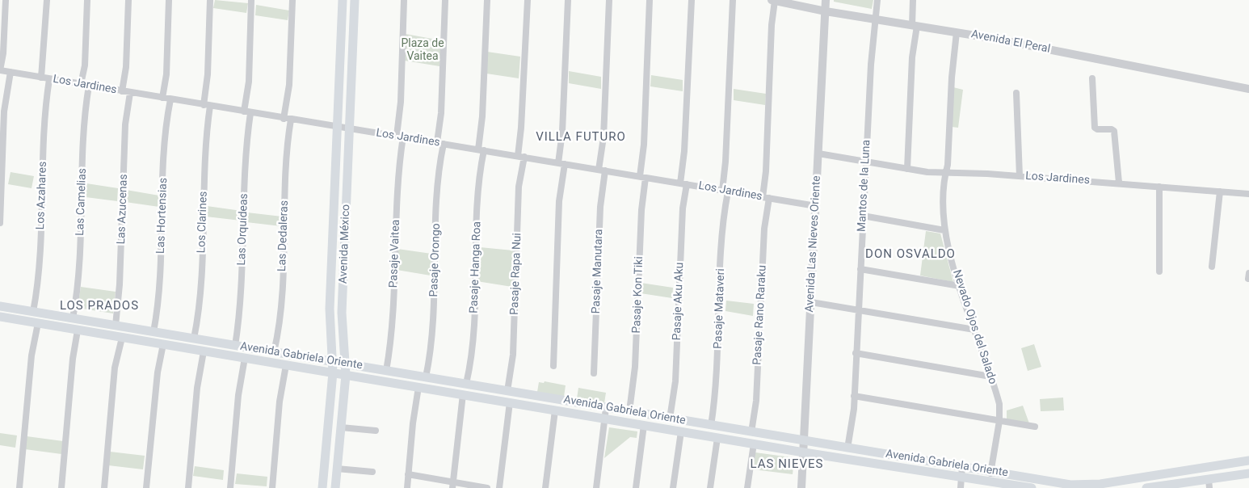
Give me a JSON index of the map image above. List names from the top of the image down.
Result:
{
  "streets": {
    "main road": ["Avenida México", "Avenida Gabriela Oriente"],
    "street": [
      "Avenida El Peral",
      "Los Jardines",
      "Mantos de la Luna",
      "Los Azahares",
      "Las Camelias",
      "Las Azucenas",
      "Las Hortensias",
      "Los Clarines",
      "Las Orquídeas",
      "Las Dedaleras",
      "Avenida Las Nieves Oriente",
      "Pasaje Vaitea",
      "Pasaje Orongo",
      "Pasaje Hanga Roa",
      "Pasaje Manutara",
      "Pasaje Rapa Nui",
      "Pasaje Kon Tiki",
      "Pasaje Aku Aku",
      "Pasaje Mataveri",
      "Pasaje Rano Raraku",
      "Nevado Ojos del Salado"
    ]
  },
  "crossings": [
    ["Avenida El Peral", "Mantos de la Luna"],
    ["Avenida El Peral", "Avenida Las Nieves Oriente"],
    ["Avenida El Peral", "Pasaje Rano Raraku"],
    ["Avenida El Peral", "Nevado Ojos del Salado"],
    ["Los Jardines", "Mantos de la Luna"],
    ["Los Jardines", "Los Azahares"],
    ["Los Jardines", "Las Camelias"],
    ["Los Jardines", "Las Azucenas"],
    ["Los Jardines", "Las Hortensias"],
    ["Los Jardines", "Los Clarines"],
    ["Los Jardines", "Las Orquídeas"],
    ["Los Jardines", "Las Dedaleras"],
    ["Los Jardines", "Avenida México"],
    ["Los Jardines", "Avenida Las Nieves Oriente"],
    ["Los Jardines", "Pasaje Vaitea"],
    ["Los Jardines", "Pasaje Orongo"],
    ["Los Jardines", "Pasaje Hanga Roa"],
    ["Los Jardines", "Pasaje Manutara"],
    ["Los Jardines", "Pasaje Rapa Nui"],
    ["Los Jardines", "Pasaje Kon Tiki"],
    ["Los Jardines", "Pasaje Aku Aku"],
    ["Los Jardines", "Pasaje Mataveri"],
    ["Los Jardines", "Pasaje Rano Raraku"],
    ["Los Jardines", "Nevado Ojos del Salado"],
    ["Mantos de la Luna", "Avenida Gabriela Oriente"],
    ["Los Azahares", "Avenida Gabriela Oriente"],
    ["Las Camelias", "Avenida Gabriela Oriente"],
    ["Las Azucenas", "Avenida Gabriela Oriente"],
    ["Las Hortensias", "Avenida Gabriela Oriente"],
    ["Los Clarines", "Avenida Gabriela Oriente"],
    ["Las Orquídeas", "Avenida Gabriela Oriente"],
    ["Las Dedaleras", "Avenida Gabriela Oriente"],
    ["Avenida México", "Avenida Gabriela Oriente"],
    ["Avenida Las Nieves Oriente", "Avenida Gabriela Oriente"],
    ["Pasaje Vaitea", "Avenida Gabriela Oriente"],
    ["Pasaje Orongo", "Avenida Gabriela Oriente"],
    ["Pasaje Hanga Roa", "Avenida Gabriela Oriente"],
    ["Pasaje Rapa Nui", "Avenida Gabriela Oriente"],
    ["Pasaje Kon Tiki", "Avenida Gabriela Oriente"],
    ["Pasaje Aku Aku", "Avenida Gabriela Oriente"],
    ["Pasaje Mataveri", "Avenida Gabriela Oriente"],
    ["Pasaje Rano Raraku", "Avenida Gabriela Oriente"],
    ["Nevado Ojos del Salado", "Avenida Gabriela Oriente"]
  ],
  "districts": [
    "VILLA FUTURO",
    "DON OSVALDO",
    "LOS PRADOS",
    "LAS NIEVES"
  ],
  "parks": ["Plaza de Vaitea"]
}
